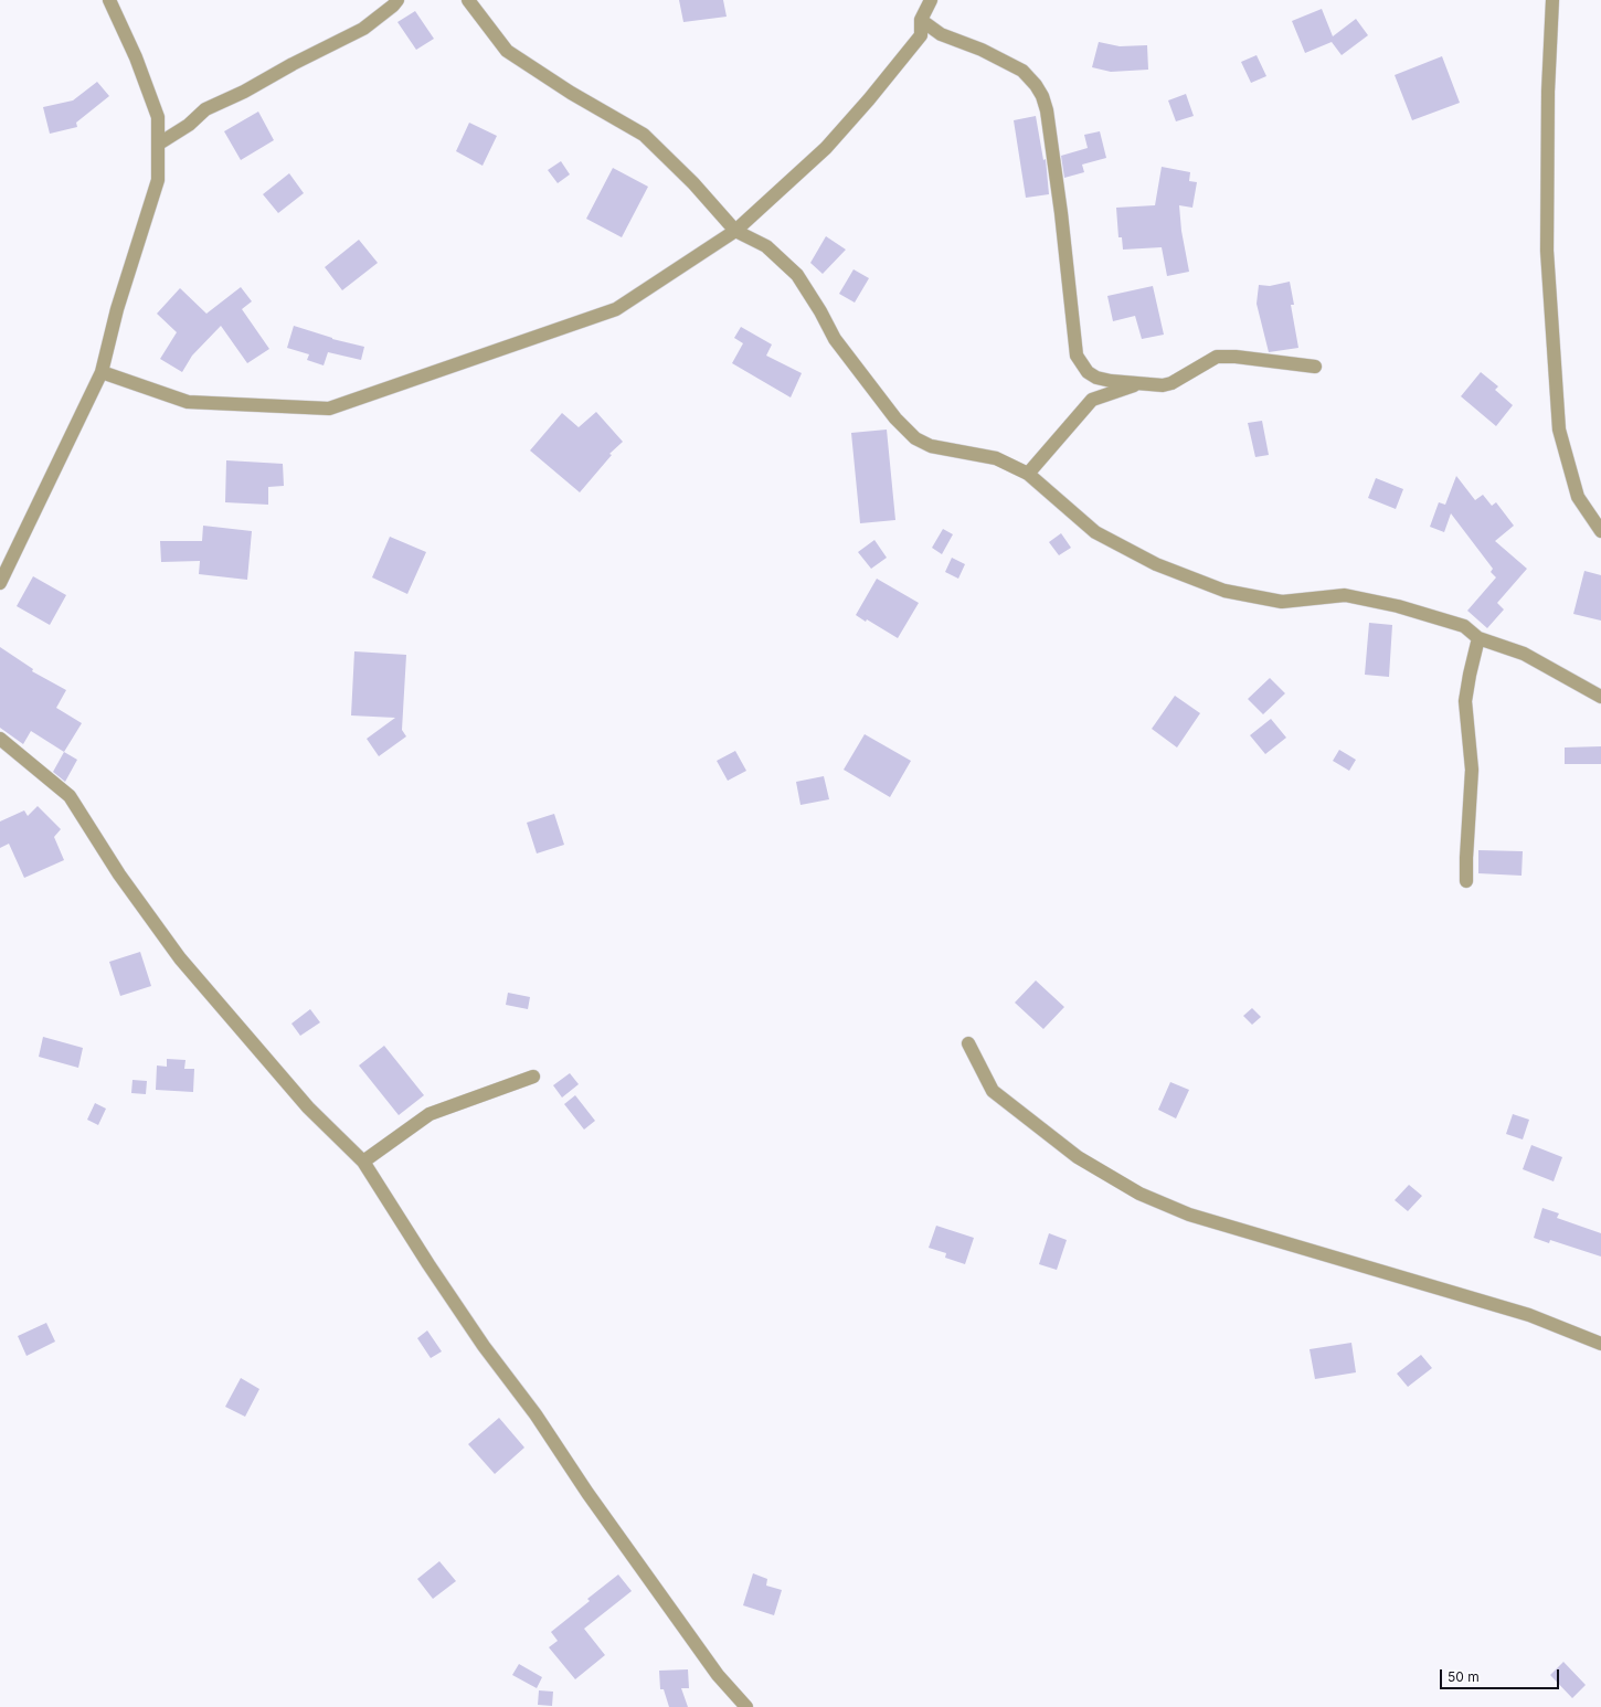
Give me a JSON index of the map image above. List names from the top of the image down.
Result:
{
  "scale_bar": "50 m"
}
